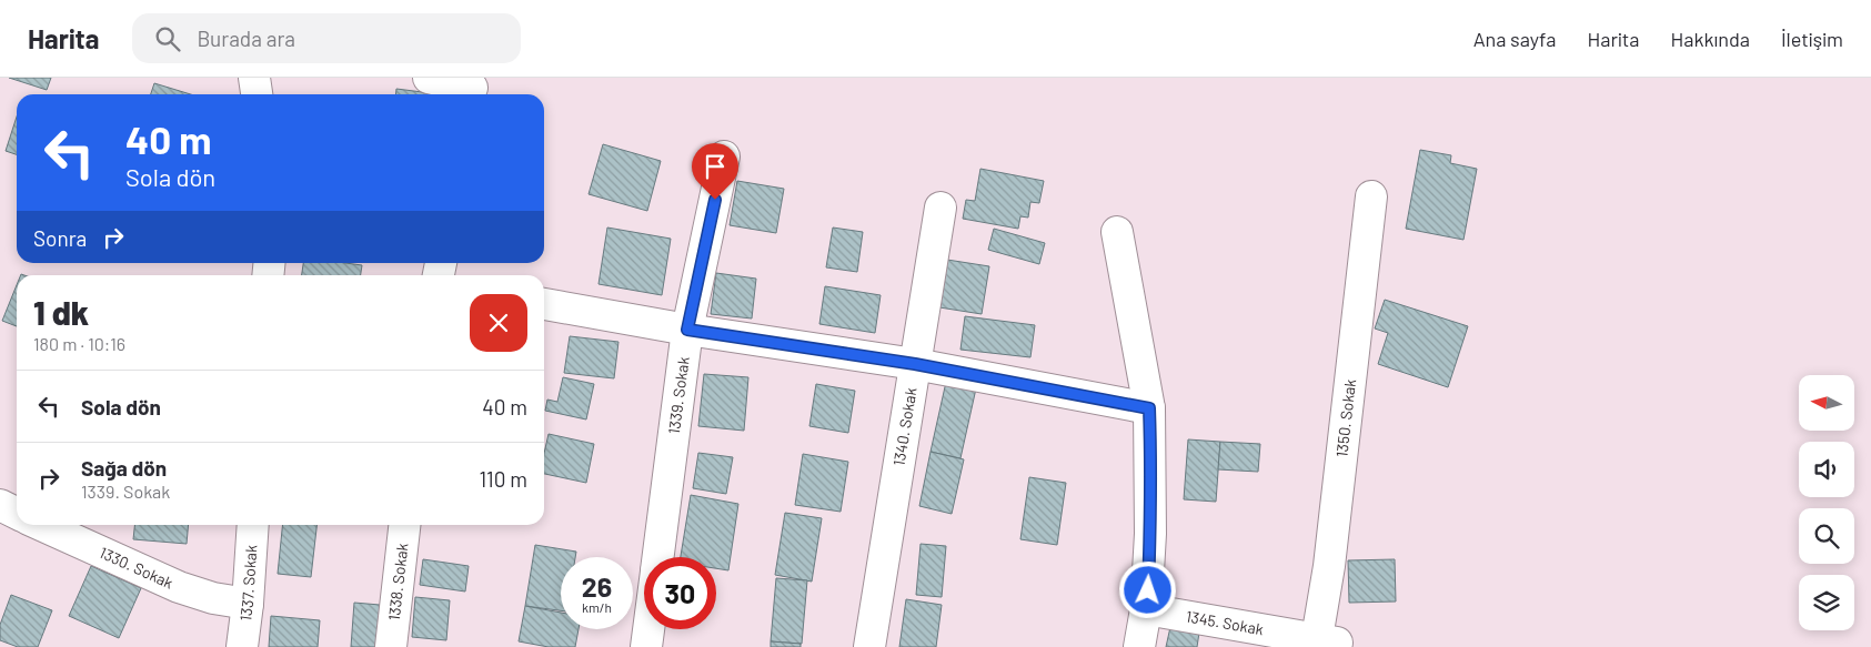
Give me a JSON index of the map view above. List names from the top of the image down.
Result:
{
  "streets": {
    "street": [
      "1339. Sokak",
      "1350. Sokak",
      "1340. Sokak",
      "1330. Sokak",
      "1337. Sokak",
      "1338. Sokak",
      "1345. Sokak"
    ]
  },
  "crossings": [
    ["1350. Sokak", "1345. Sokak"],
    ["1330. Sokak", "1337. Sokak"]
  ],
  "north": "left",
  "page": {
    "header": "Harita",
    "search": "Burada ara",
    "nav": [
      "Ana sayfa",
      "Harita",
      "Hakkında",
      "İletişim"
    ],
    "turn": ["40 m", "Sola dön"],
    "then": "Sonra",
    "heading": ["1 dk", "180 m · 10:16"],
    "list": [
      {
        "name": "Sola dön",
        "value": "40 m"
      },
      {
        "name": "Sağa dön",
        "note": "1339. Sokak",
        "value": "110 m"
      }
    ],
    "speed": "26 km/h",
    "limit": "30"
  }
}
